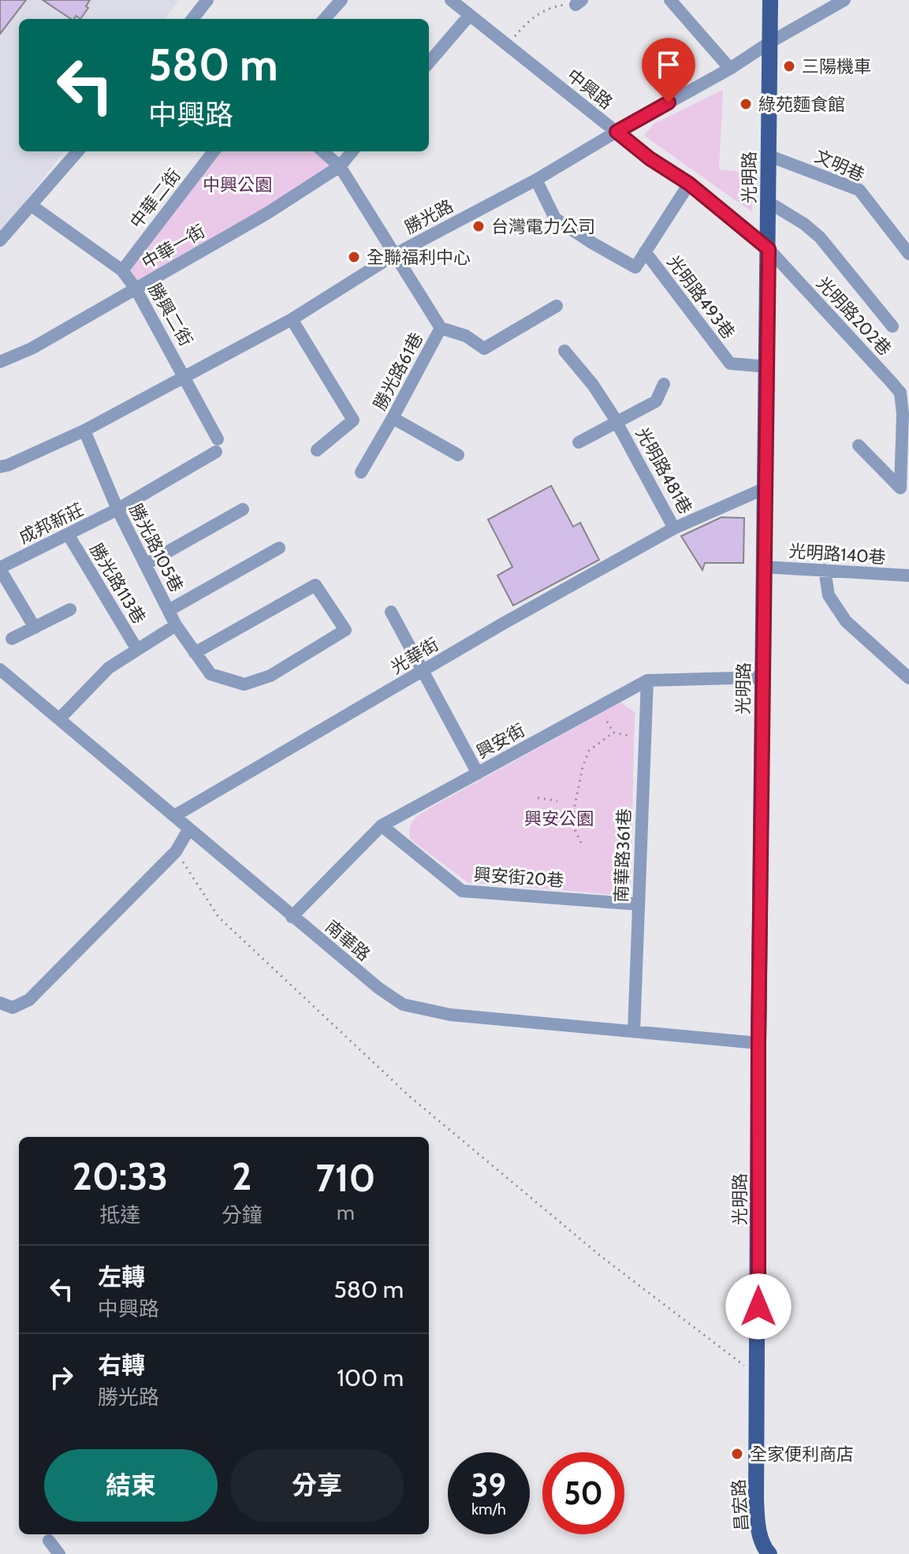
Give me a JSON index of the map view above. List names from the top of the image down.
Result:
{
  "streets": {
    "main road": ["光明路", "昌宏路"],
    "street": [
      "中興路",
      "文明巷",
      "中華二街",
      "勝光路",
      "中華一街",
      "光明路493巷",
      "勝興二街",
      "光明路202巷",
      "勝光路61巷",
      "光明路481巷",
      "成邦新莊",
      "勝光路105巷",
      "光明路140巷",
      "勝光路113巷",
      "光華街",
      "興安街",
      "南華路361巷",
      "興安街20巷",
      "南華路"
    ]
  },
  "crossings": [
    ["中興路", "光明路"],
    ["中興路", "勝光路"],
    ["中興路", "光明路202巷"],
    ["文明巷", "光明路"],
    ["光明路", "勝光路"],
    ["光明路", "光明路493巷"],
    ["光明路", "光明路202巷"],
    ["光明路", "光明路481巷"],
    ["光明路", "光明路140巷"],
    ["光明路", "興安街"],
    ["光明路", "南華路"],
    ["光明路", "昌宏路"],
    ["中華二街", "勝興二街"],
    ["勝光路", "勝興二街"],
    ["勝光路", "勝光路61巷"],
    ["勝光路", "勝光路105巷"],
    ["中華一街", "勝興二街"],
    ["中華一街", "勝光路61巷"],
    ["勝興二街", "成邦新莊"],
    ["光明路481巷", "光華街"],
    ["成邦新莊", "勝光路105巷"],
    ["成邦新莊", "勝光路113巷"],
    ["光華街", "南華路"],
    ["興安街", "南華路361巷"],
    ["興安街", "興安街20巷"],
    ["興安街", "南華路"],
    ["南華路361巷", "興安街20巷"],
    ["南華路361巷", "南華路"]
  ],
  "parks": ["中興公園", "興安公園"],
  "places": [
    "三陽機車",
    "綠苑麵食館",
    "台灣電力公司",
    "全聯福利中心",
    "全家便利商店"
  ],
  "page": {
    "turn": ["580 m", "中興路"],
    "eta": [
      "20:33",
      "抵達",
      "2",
      "分鐘",
      "710",
      "m"
    ],
    "list": [
      {
        "name": "左轉",
        "note": "中興路",
        "value": "580 m"
      },
      {
        "name": "右轉",
        "note": "勝光路",
        "value": "100 m"
      }
    ],
    "buttons": ["結束", "分享"],
    "speed": "39 km/h",
    "limit": "50"
  }
}
